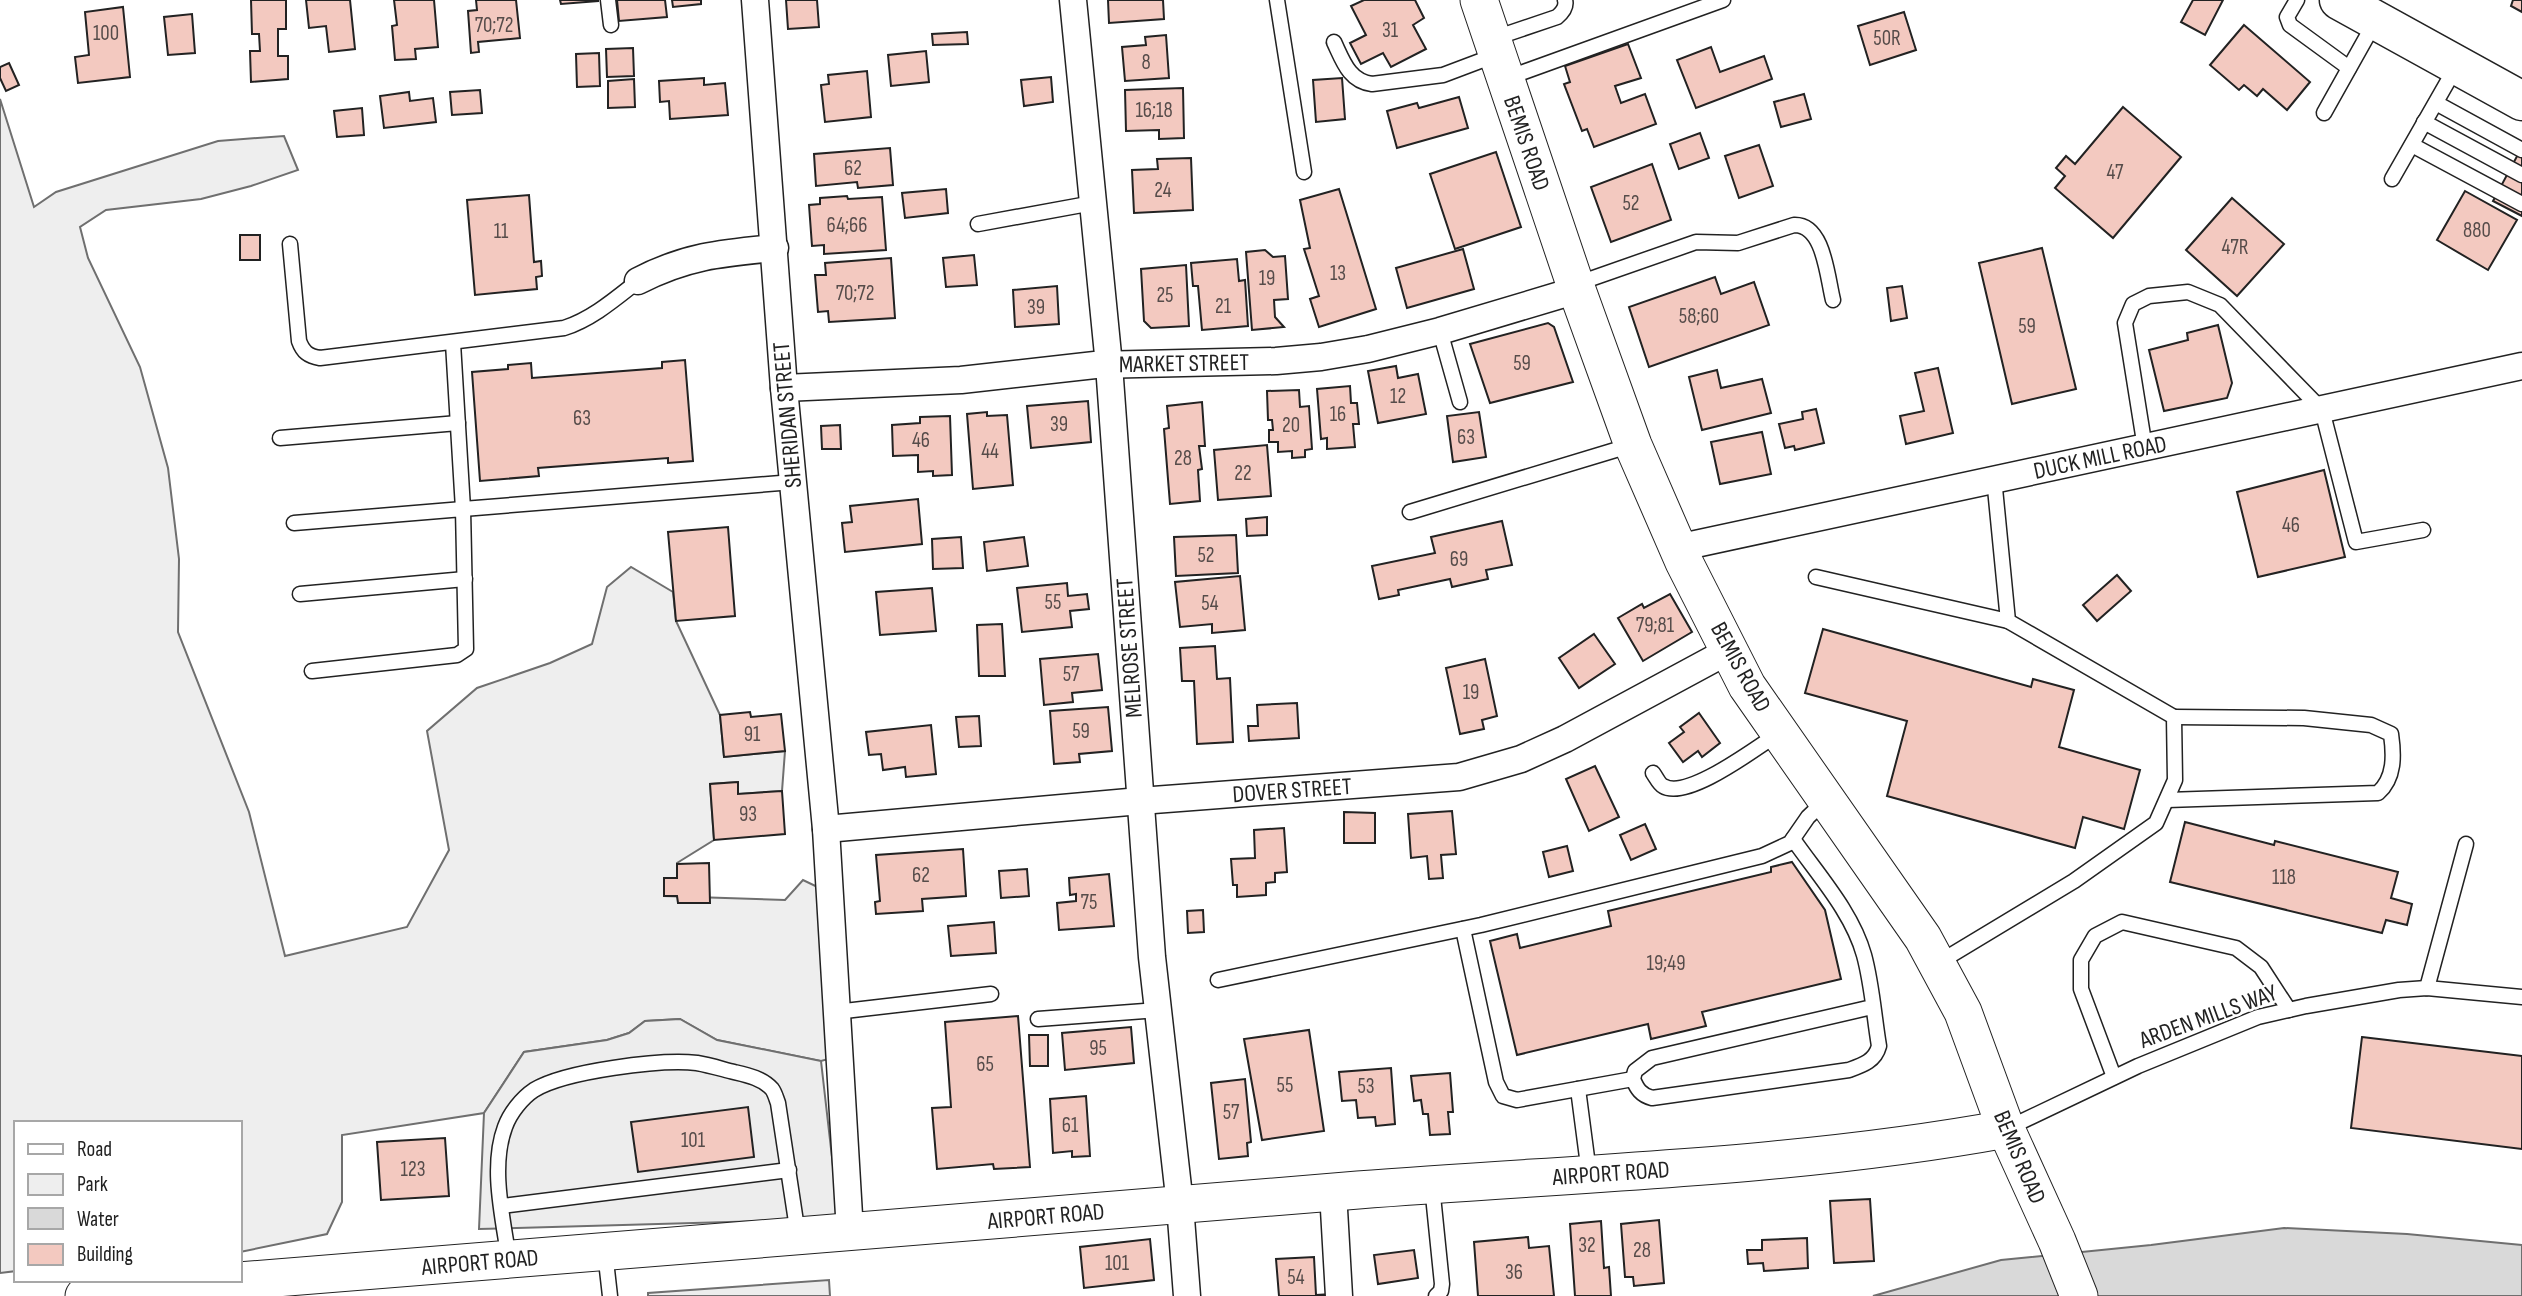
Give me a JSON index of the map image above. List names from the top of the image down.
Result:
{
  "streets": {
    "main road": ["BEMIS ROAD", "AIRPORT ROAD"],
    "street": [
      "MARKET STREET",
      "SHERIDAN STREET",
      "DUCK MILL ROAD",
      "MELROSE STREET",
      "DOVER STREET"
    ],
    "lane": ["ARDEN MILLS WAY"]
  },
  "crossings": [
    ["BEMIS ROAD", "MARKET STREET"],
    ["BEMIS ROAD", "DUCK MILL ROAD"],
    ["BEMIS ROAD", "DOVER STREET"],
    ["BEMIS ROAD", "ARDEN MILLS WAY"],
    ["BEMIS ROAD", "AIRPORT ROAD"],
    ["MARKET STREET", "SHERIDAN STREET"],
    ["MARKET STREET", "MELROSE STREET"],
    ["SHERIDAN STREET", "DOVER STREET"],
    ["SHERIDAN STREET", "AIRPORT ROAD"],
    ["MELROSE STREET", "DOVER STREET"],
    ["MELROSE STREET", "AIRPORT ROAD"],
    ["ARDEN MILLS WAY", "AIRPORT ROAD"]
  ],
  "house_numbers": [
    "70;72",
    "31",
    "100",
    "50R",
    "8",
    "16;18",
    "62",
    "47",
    "24",
    "52",
    "64;66",
    "880",
    "11",
    "47R",
    "13",
    "19",
    "70;72",
    "25",
    "21",
    "39",
    "58;60",
    "59",
    "59",
    "12",
    "16",
    "63",
    "39",
    "20",
    "63",
    "46",
    "44",
    "28",
    "22",
    "46",
    "52",
    "69",
    "55",
    "54",
    "79;81",
    "57",
    "19",
    "59",
    "91",
    "93",
    "62",
    "118",
    "75",
    "19;49",
    "95",
    "65",
    "55",
    "53",
    "57",
    "61",
    "101",
    "123",
    "32",
    "28",
    "101",
    "36",
    "54"
  ],
  "legend": [
    "Road",
    "Park",
    "Water",
    "Building"
  ]
}
